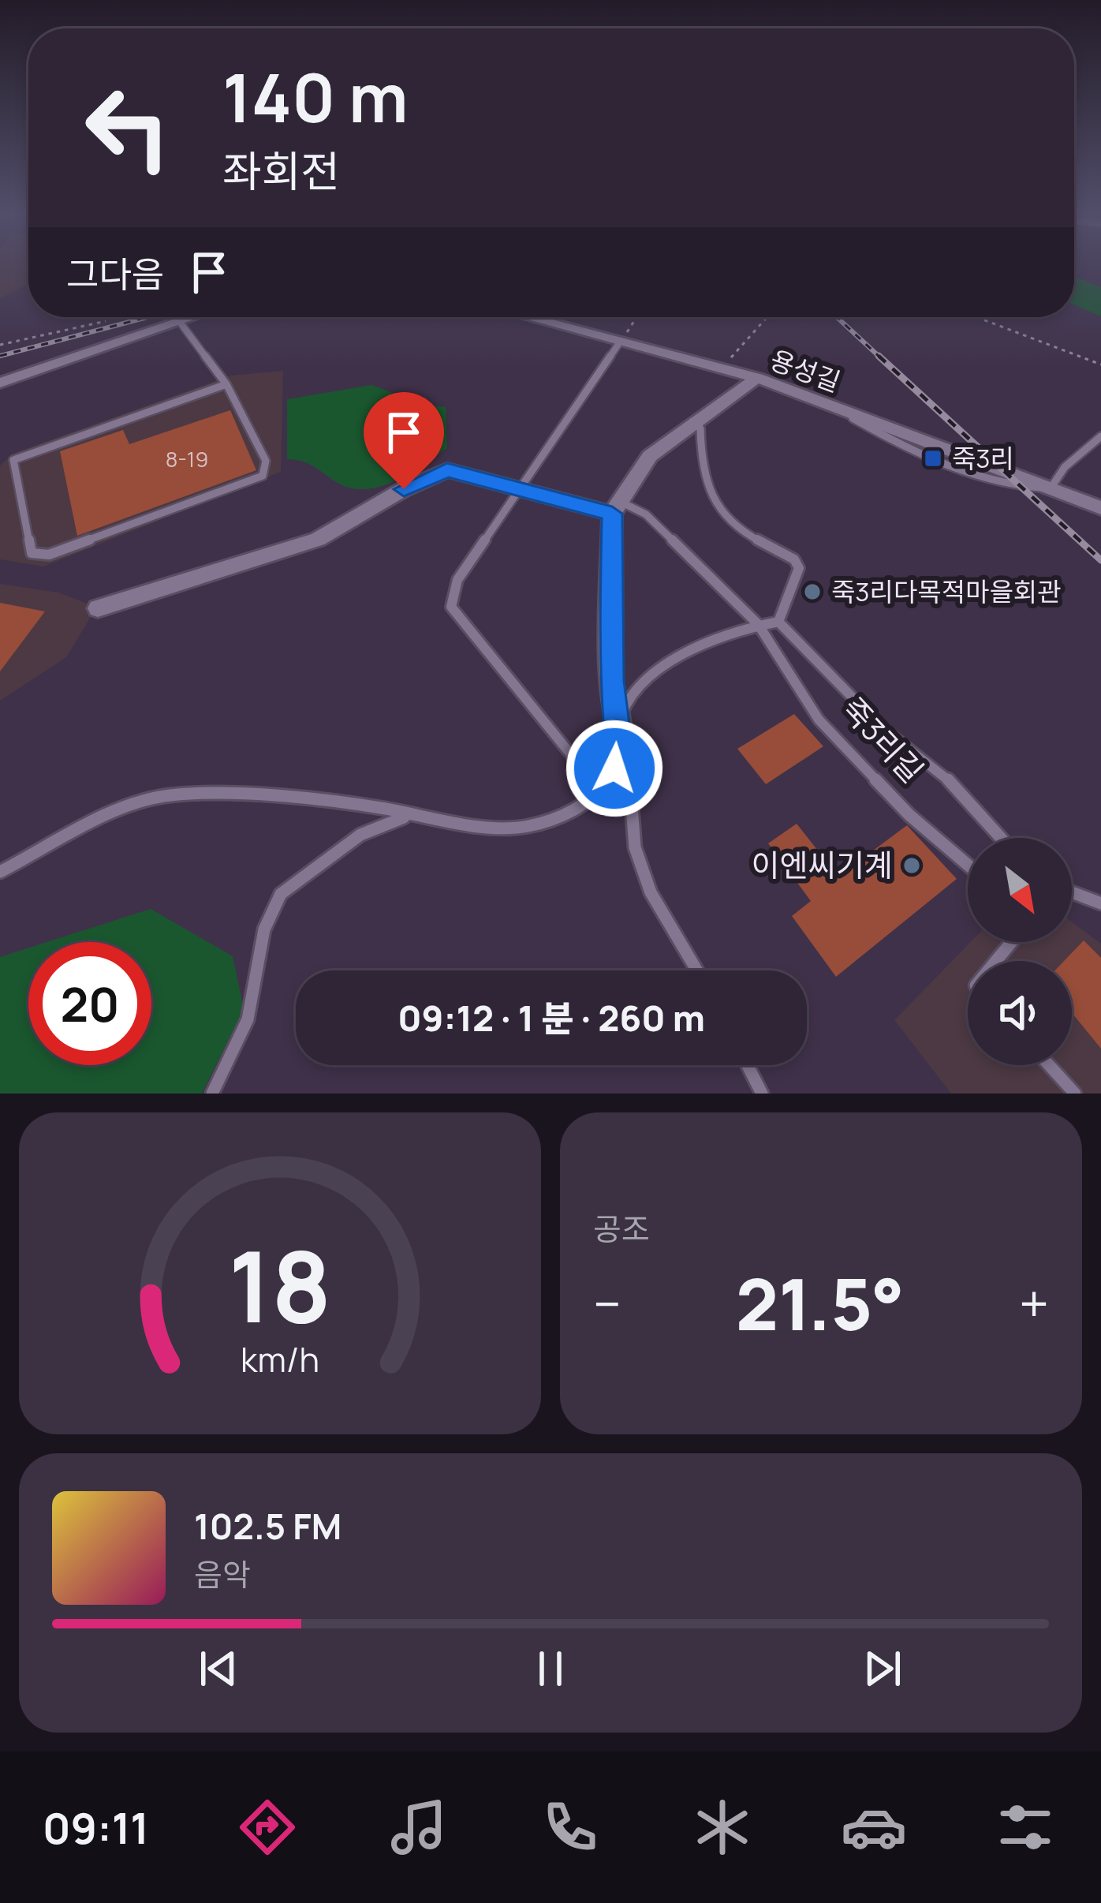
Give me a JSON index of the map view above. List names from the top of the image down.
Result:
{
  "streets": {
    "street": ["용성길"],
    "lane": ["죽3리길"]
  },
  "places": {
    "transit": ["죽3리"],
    "other": ["죽3리다목적마을회관", "이엔씨기계"]
  },
  "house_numbers": ["8-19"],
  "north": "bottom right",
  "page": {
    "turn": ["140 m", "좌회전"],
    "then": "그다음",
    "limit": "20",
    "trip": "09:12 · 1 분 · 260 m",
    "tile": "공조",
    "heat": ["−", "21.5°", "+"],
    "song": ["102.5 FM", "음악"],
    "tabs": "09:11",
    "gauge": ["18", "km/h"]
  }
}
